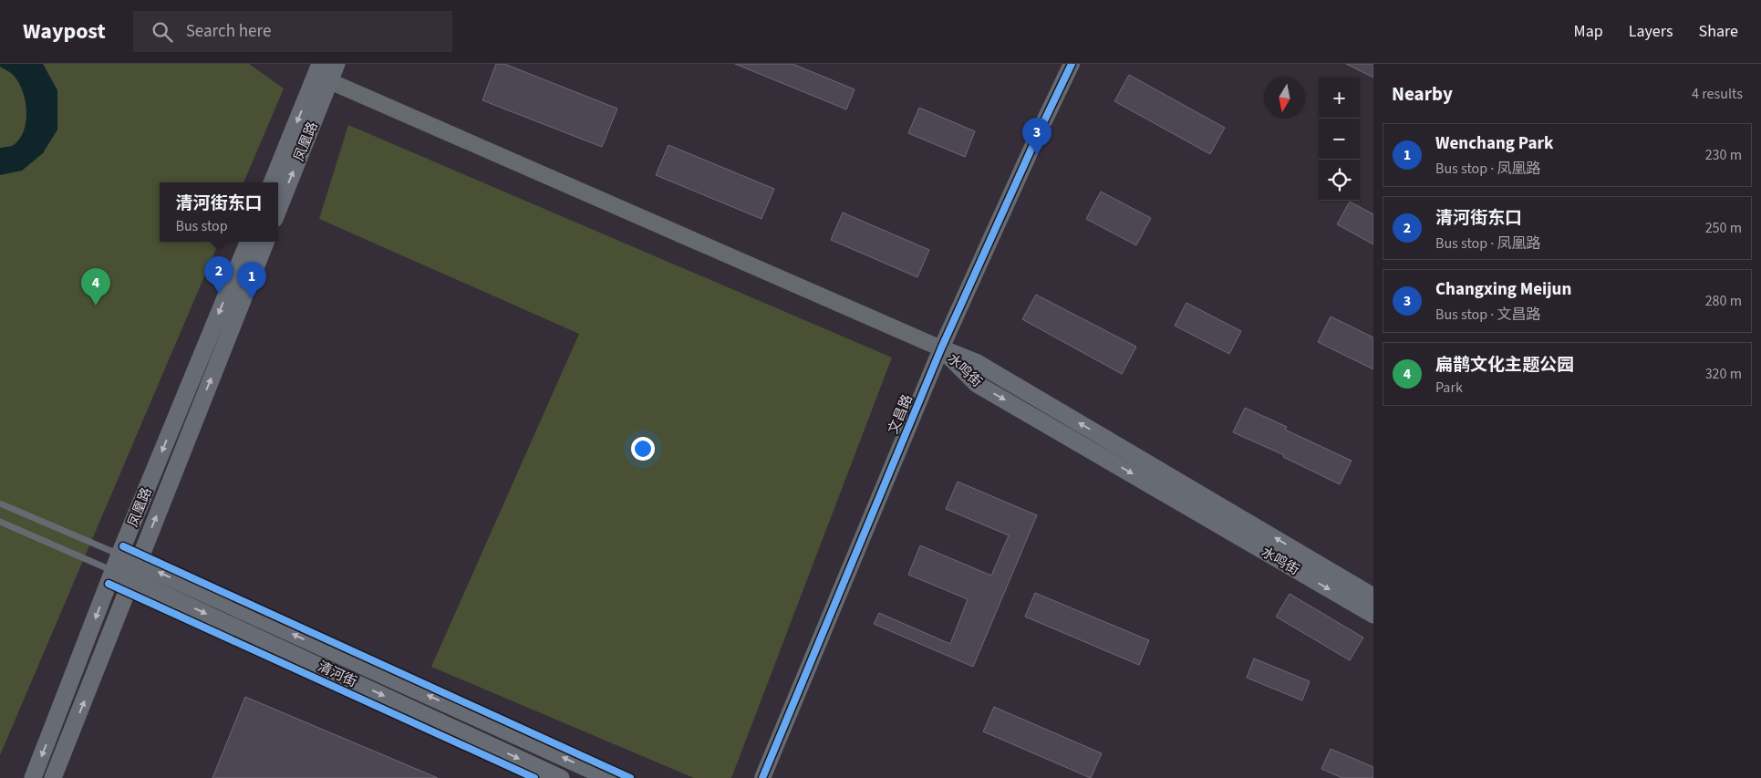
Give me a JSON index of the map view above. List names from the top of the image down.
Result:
{
  "streets": {
    "main road": ["凤凰路", "水鸣街", "清河街"],
    "street": ["文昌路"]
  },
  "crossings": [
    ["凤凰路", "清河街"],
    ["水鸣街", "文昌路"]
  ],
  "north": "bottom",
  "page": {
    "header": "Waypost",
    "search": "Search here",
    "nav": ["Map", "Layers", "Share"],
    "heading": ["Nearby", "4 results"],
    "map_buttons": ["+", "−"],
    "pins": [
      "3",
      "2",
      "1",
      "4"
    ],
    "list": [
      {
        "mark": "1",
        "name": "Wenchang Park",
        "note": "Bus stop · 凤凰路",
        "value": "230 m"
      },
      {
        "mark": "2",
        "name": "清河街东口",
        "note": "Bus stop · 凤凰路",
        "value": "250 m"
      },
      {
        "mark": "3",
        "name": "Changxing Meijun",
        "note": "Bus stop · 文昌路",
        "value": "280 m"
      },
      {
        "mark": "4",
        "name": "扁鹊文化主题公园",
        "note": "Park",
        "value": "320 m"
      }
    ],
    "popup": ["清河街东口", "Bus stop"]
  }
}
